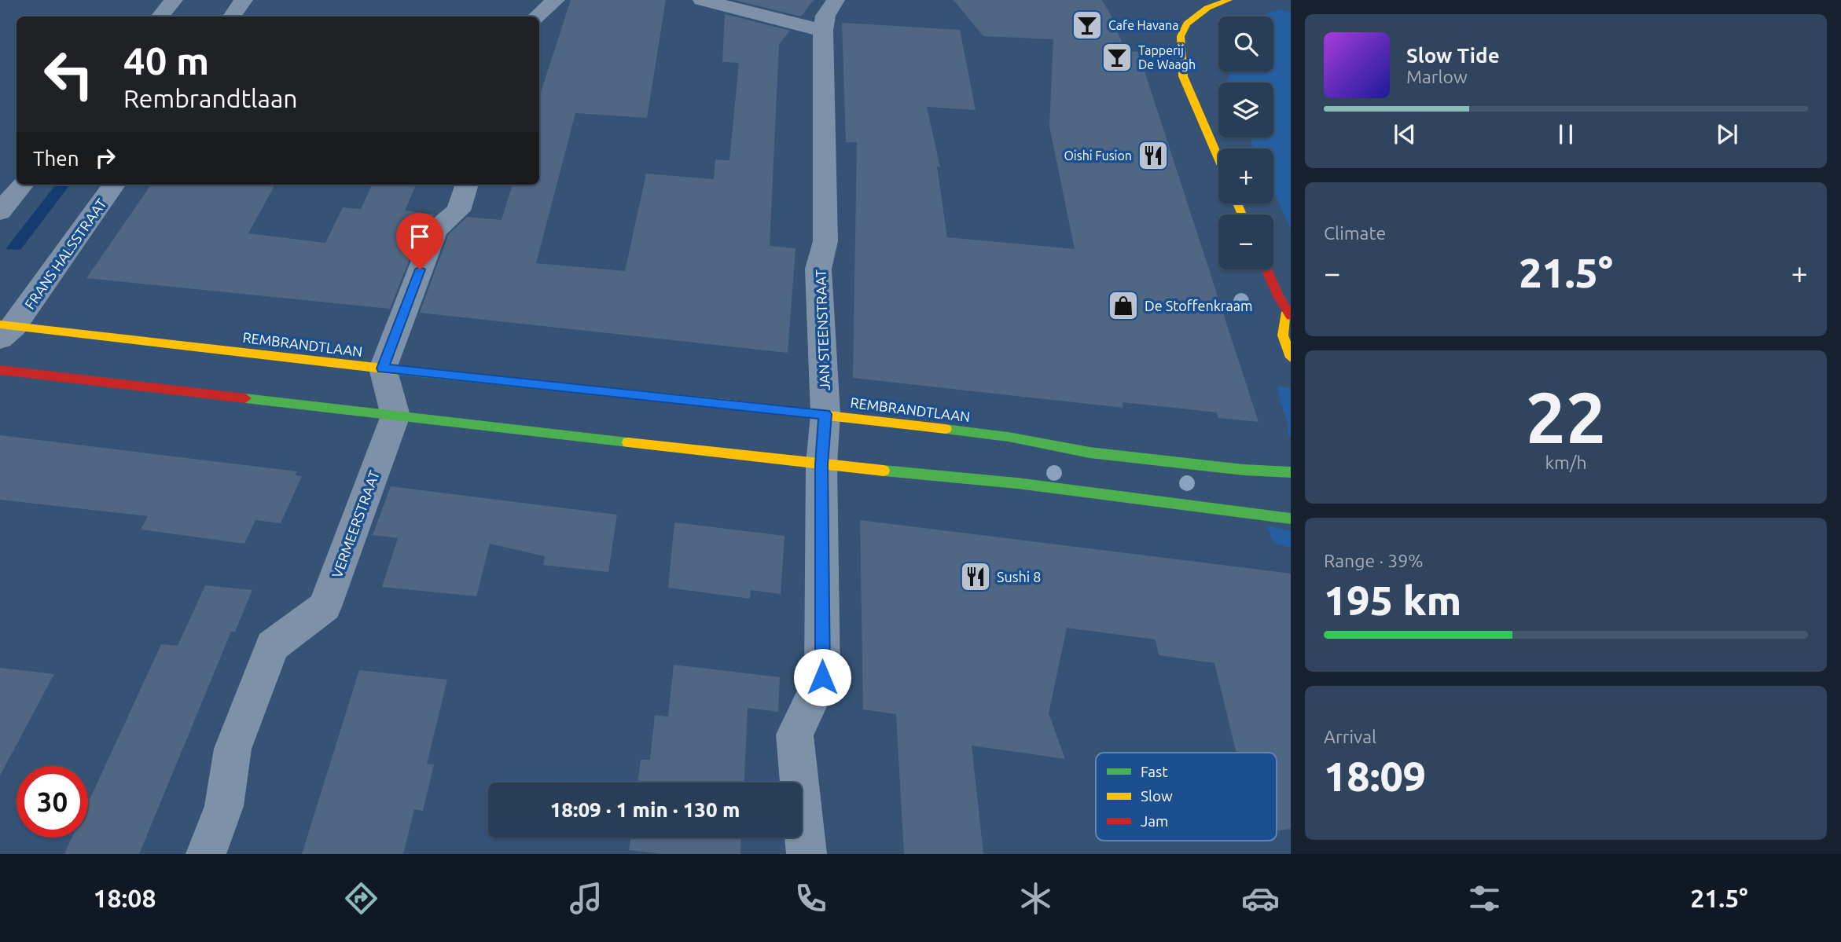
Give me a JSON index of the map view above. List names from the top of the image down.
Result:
{
  "streets": {
    "street": [
      "FRANS HALSSTRAAT",
      "JAN STEENSTRAAT",
      "REMBRANDTLAAN",
      "VERMEERSTRAAT"
    ]
  },
  "crossings": [
    ["FRANS HALSSTRAAT", "REMBRANDTLAAN"],
    ["JAN STEENSTRAAT", "REMBRANDTLAAN"]
  ],
  "places": {
    "bar": ["Cafe Havana", "Tapperij De Waagh"],
    "restaurant": ["Oishi Fusion", "Sushi 8"],
    "shop": ["De Stoffenkraam"]
  },
  "legend": ["Fast", "Slow", "Jam"],
  "page": {
    "map_buttons": ["+", "−"],
    "turn": ["40 m", "Rembrandtlaan"],
    "song": ["Slow Tide", "Marlow"],
    "then": "Then",
    "tile": [
      "Climate",
      ["22", "km/h"],
      ["Range · 39%", "195 km"],
      ["Arrival", "18:09"]
    ],
    "heat": ["−", "21.5°", "+"],
    "limit": "30",
    "trip": "18:09 · 1 min · 130 m",
    "tabs": ["18:08", "21.5°"]
  }
}
